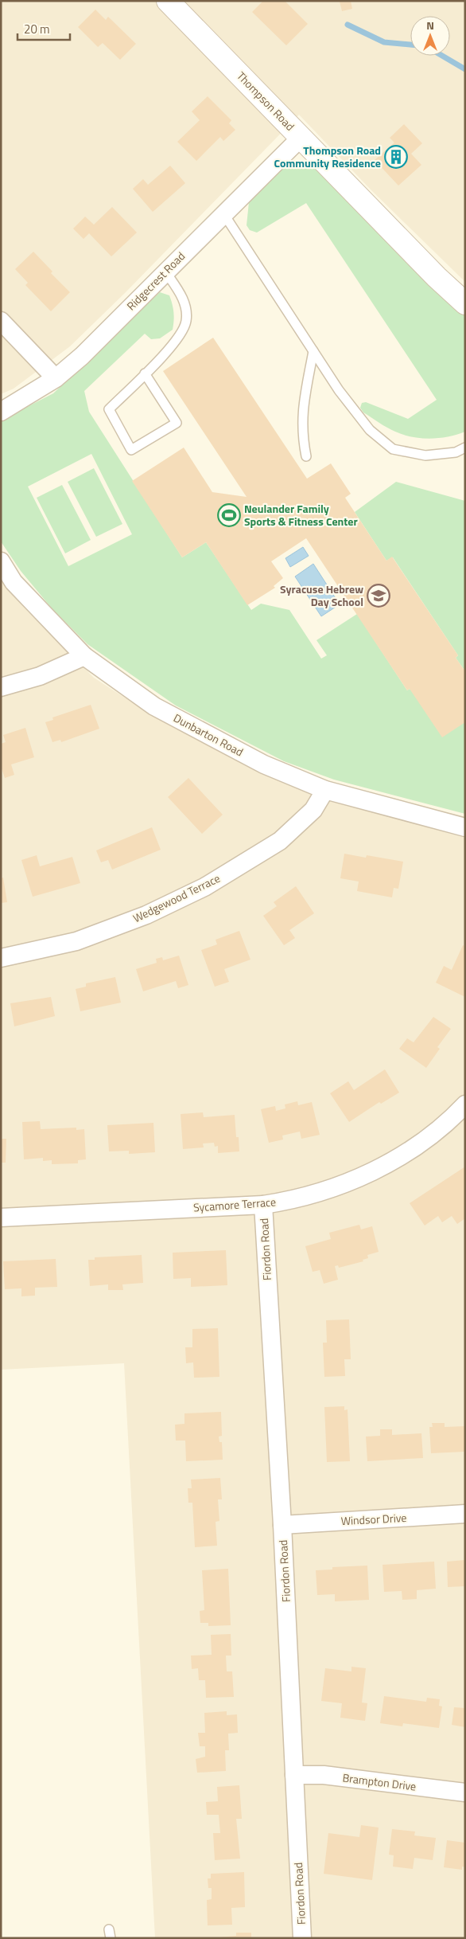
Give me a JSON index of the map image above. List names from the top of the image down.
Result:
{
  "streets": {
    "street": [
      "Thompson Road",
      "Ridgecrest Road",
      "Dunbarton Road",
      "Wedgewood Terrace",
      "Sycamore Terrace",
      "Fiordon Road",
      "Windsor Drive",
      "Brampton Drive"
    ]
  },
  "crossings": [
    ["Thompson Road", "Ridgecrest Road"],
    ["Dunbarton Road", "Wedgewood Terrace"],
    ["Sycamore Terrace", "Fiordon Road"],
    ["Fiordon Road", "Windsor Drive"],
    ["Fiordon Road", "Brampton Drive"]
  ],
  "places": {
    "building": ["Thompson Road Community Residence"],
    "sports": ["Neulander Family Sports & Fitness Center"],
    "school or university": ["Syracuse Hebrew Day School"]
  },
  "scale_bar": "20 m",
  "north": "top"
}
